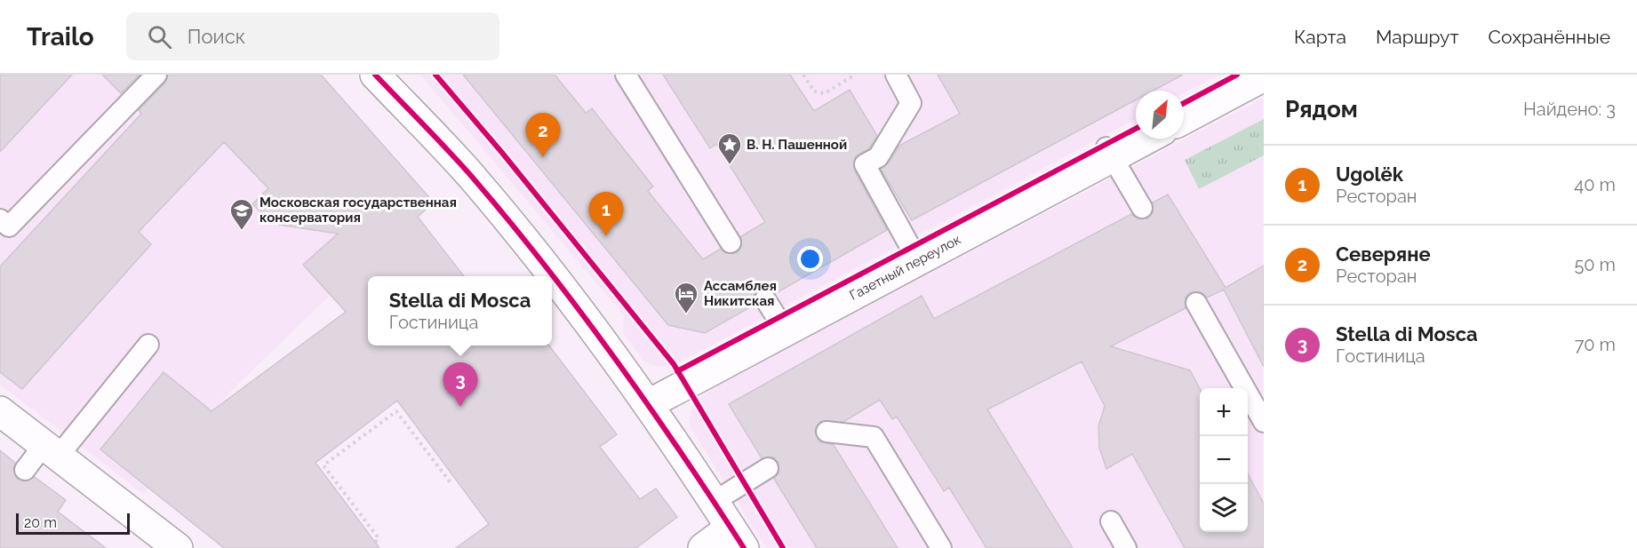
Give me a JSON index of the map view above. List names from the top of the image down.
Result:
{
  "streets": {
    "street": ["Газетный переулок"]
  },
  "places": {
    "place": ["В. Н. Пашенной"],
    "school or university": ["Московская государственная консерватория"],
    "hotel": ["Ассамблея Никитская"]
  },
  "scale_bar": "20 m",
  "north": "top right",
  "page": {
    "header": "Trailo",
    "search": "Поиск",
    "nav": ["Карта", "Маршрут", "Сохранённые"],
    "heading": ["Рядом", "Найдено: 3"],
    "pins": ["2", "1", "3"],
    "list": [
      {
        "mark": "1",
        "name": "Ugolёk",
        "note": "Ресторан",
        "value": "40 m"
      },
      {
        "mark": "2",
        "name": "Северяне",
        "note": "Ресторан",
        "value": "50 m"
      },
      {
        "mark": "3",
        "name": "Stella di Mosca",
        "note": "Гостиница",
        "value": "70 m"
      }
    ],
    "popup": ["Stella di Mosca", "Гостиница"],
    "map_buttons": ["+", "−"],
    "scale": "20 m"
  }
}
